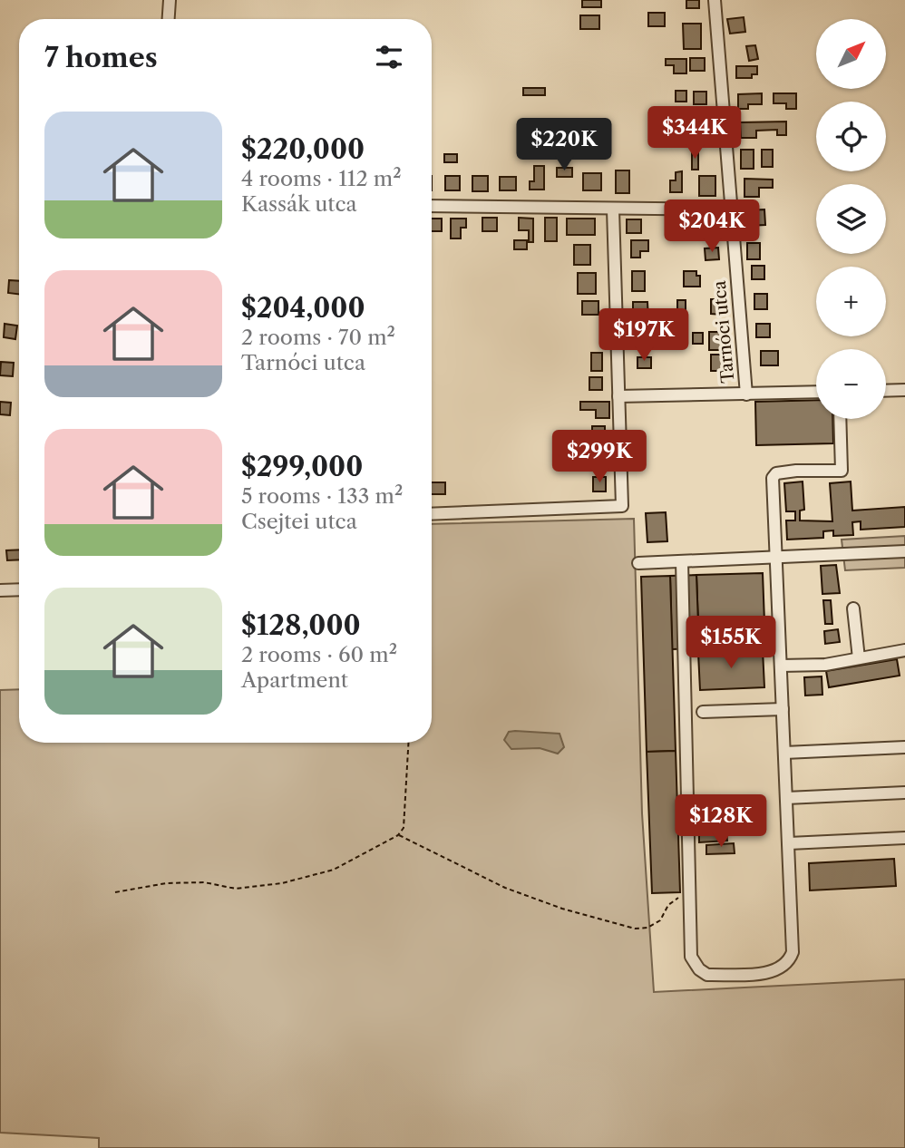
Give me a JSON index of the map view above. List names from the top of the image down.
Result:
{
  "streets": {
    "street": ["Tarnóci utca"]
  },
  "north": "top right",
  "page": {
    "map_buttons": ["+", "−"],
    "heading": "7 homes",
    "list": [
      {
        "name": "$220,000",
        "note": "4 rooms · 112 m² · Kassák utca"
      },
      {
        "name": "$204,000",
        "note": "2 rooms · 70 m² · Tarnóci utca"
      },
      {
        "name": "$299,000",
        "note": "5 rooms · 133 m² · Csejtei utca"
      },
      {
        "name": "$128,000",
        "note": "2 rooms · 60 m² · Apartment"
      }
    ],
    "price": [
      "$344K",
      "$220K",
      "$204K",
      "$197K",
      "$299K",
      "$155K",
      "$128K"
    ]
  }
}
